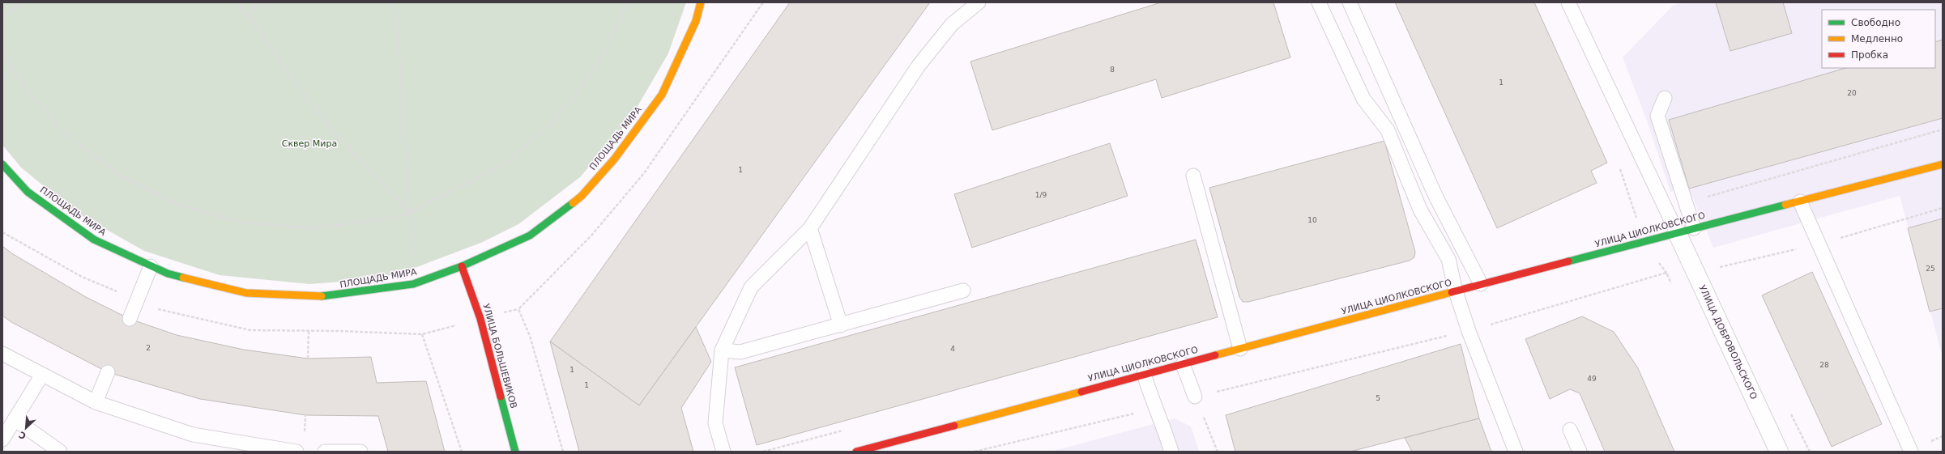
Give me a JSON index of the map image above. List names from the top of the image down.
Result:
{
  "streets": {
    "street": [
      "ПЛОЩАДЬ МИРА",
      "УЛИЦА ЦИОЛКОВСКОГО",
      "УЛИЦА ДОБРОВОЛЬСКОГО",
      "УЛИЦА БОЛЬШЕВИКОВ"
    ]
  },
  "crossings": [
    ["ПЛОЩАДЬ МИРА", "УЛИЦА БОЛЬШЕВИКОВ"],
    ["УЛИЦА ЦИОЛКОВСКОГО", "УЛИЦА ДОБРОВОЛЬСКОГО"]
  ],
  "parks": ["Сквер Мира"],
  "house_numbers": [
    "8",
    "1",
    "20",
    "1",
    "1/9",
    "10",
    "25",
    "2",
    "4",
    "28",
    "1",
    "49",
    "1",
    "5"
  ],
  "legend": ["Свободно", "Медленно", "Пробка"],
  "north": "bottom left"
}
